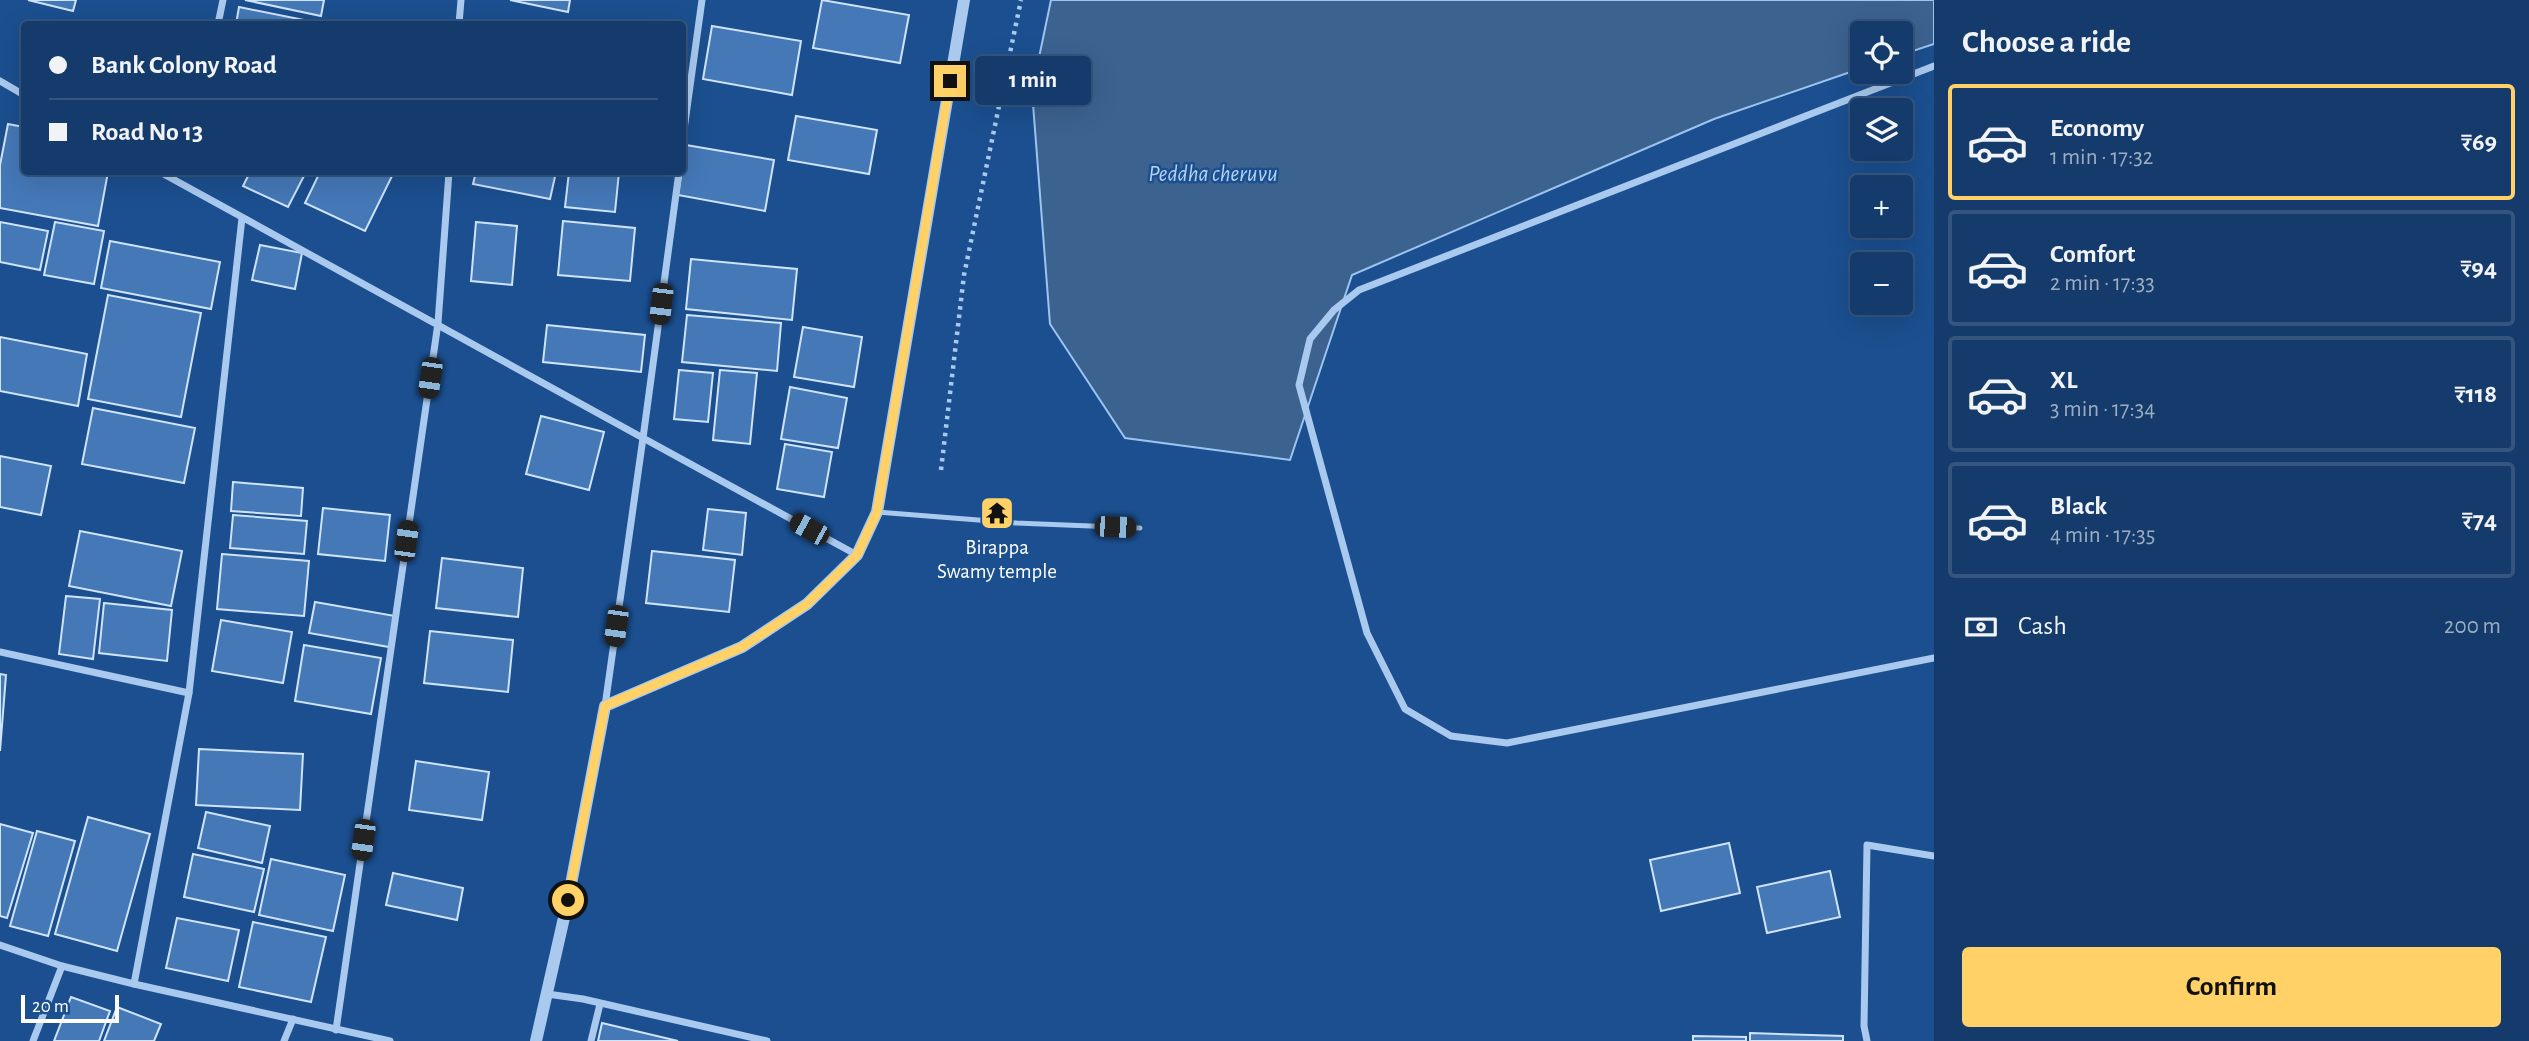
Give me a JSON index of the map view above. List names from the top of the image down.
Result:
{
  "water": ["Peddha cheruvu"],
  "places": {
    "temple": ["Birappa Swamy temple"]
  },
  "scale_bar": "20 m",
  "page": {
    "heading": "Choose a ride",
    "map_buttons": ["+", "−"],
    "banner": ["Bank Colony Road", "Road No 13"],
    "bubble": "1 min",
    "list": [
      {
        "name": "Economy",
        "note": "1 min · 17:32",
        "value": "₹69"
      },
      {
        "name": "Comfort",
        "note": "2 min · 17:33",
        "value": "₹94"
      },
      {
        "name": "XL",
        "note": "3 min · 17:34",
        "value": "₹118"
      },
      {
        "name": "Black",
        "note": "4 min · 17:35",
        "value": "₹74"
      }
    ],
    "pay": ["Cash", "200 m"],
    "buttons": "Confirm",
    "scale": "20 m"
  }
}
